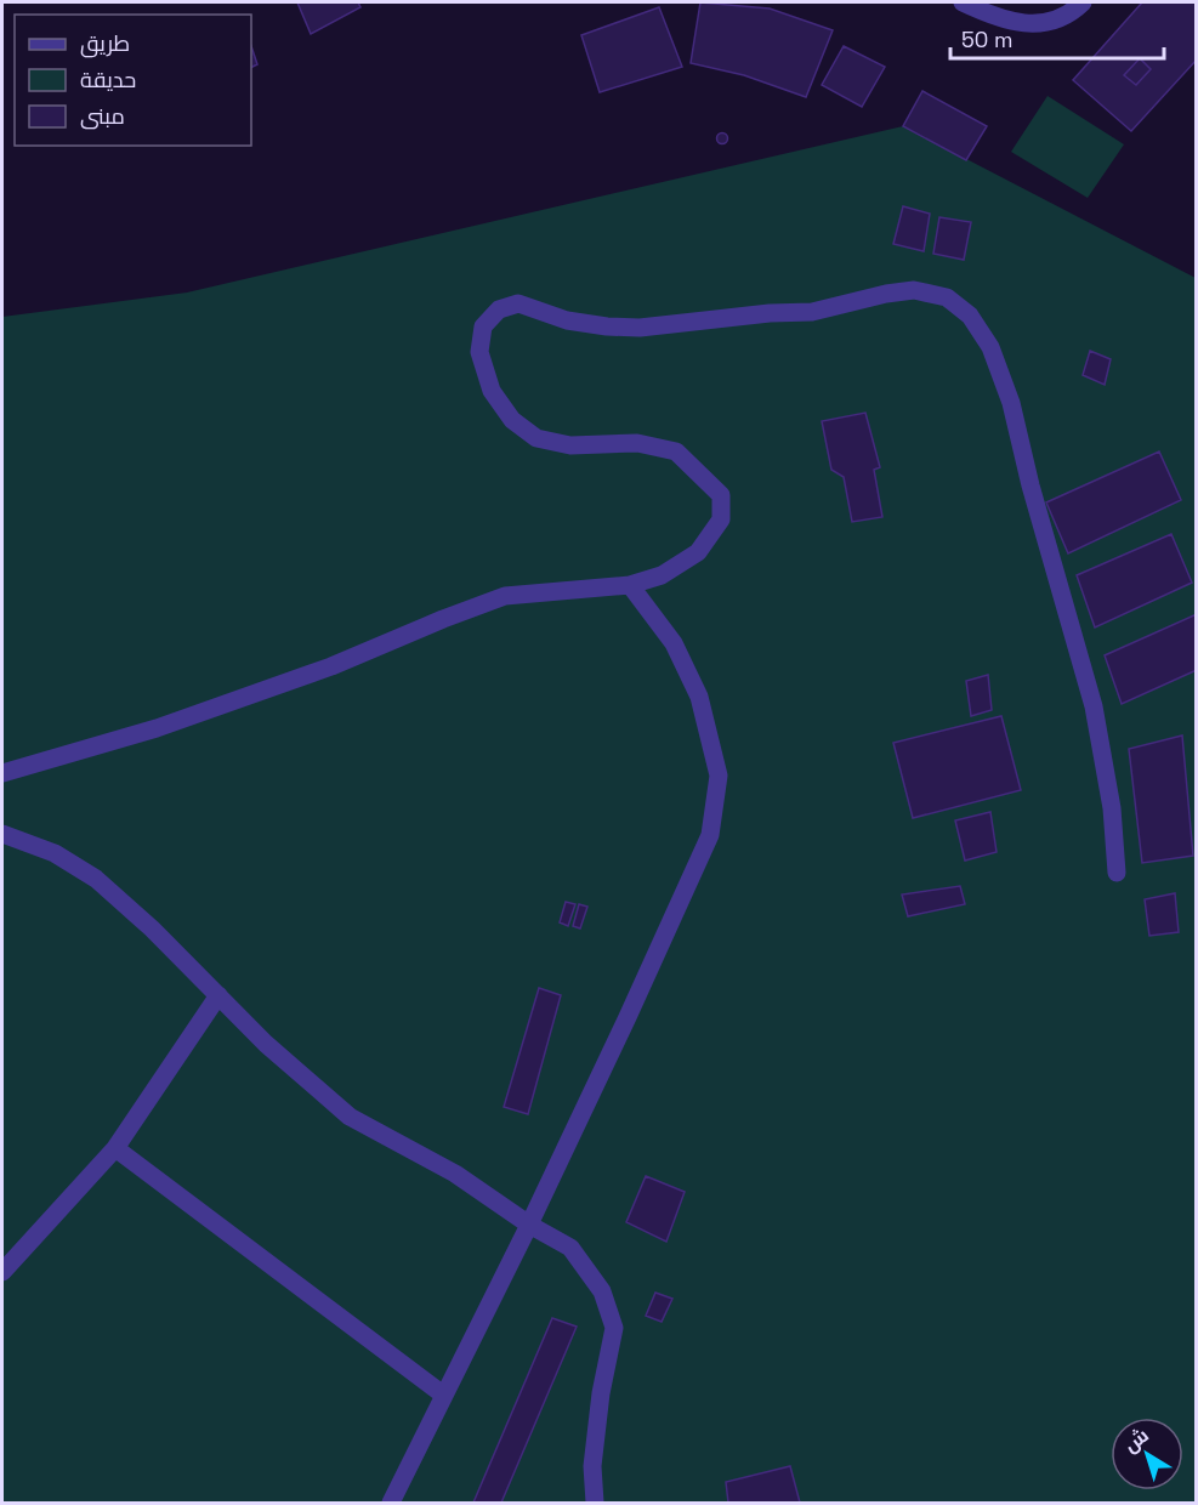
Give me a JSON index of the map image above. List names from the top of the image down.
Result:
{
  "legend": ["طريق", "حديقة", "مبنى"],
  "scale_bar": "50 m",
  "north": "top left"
}
